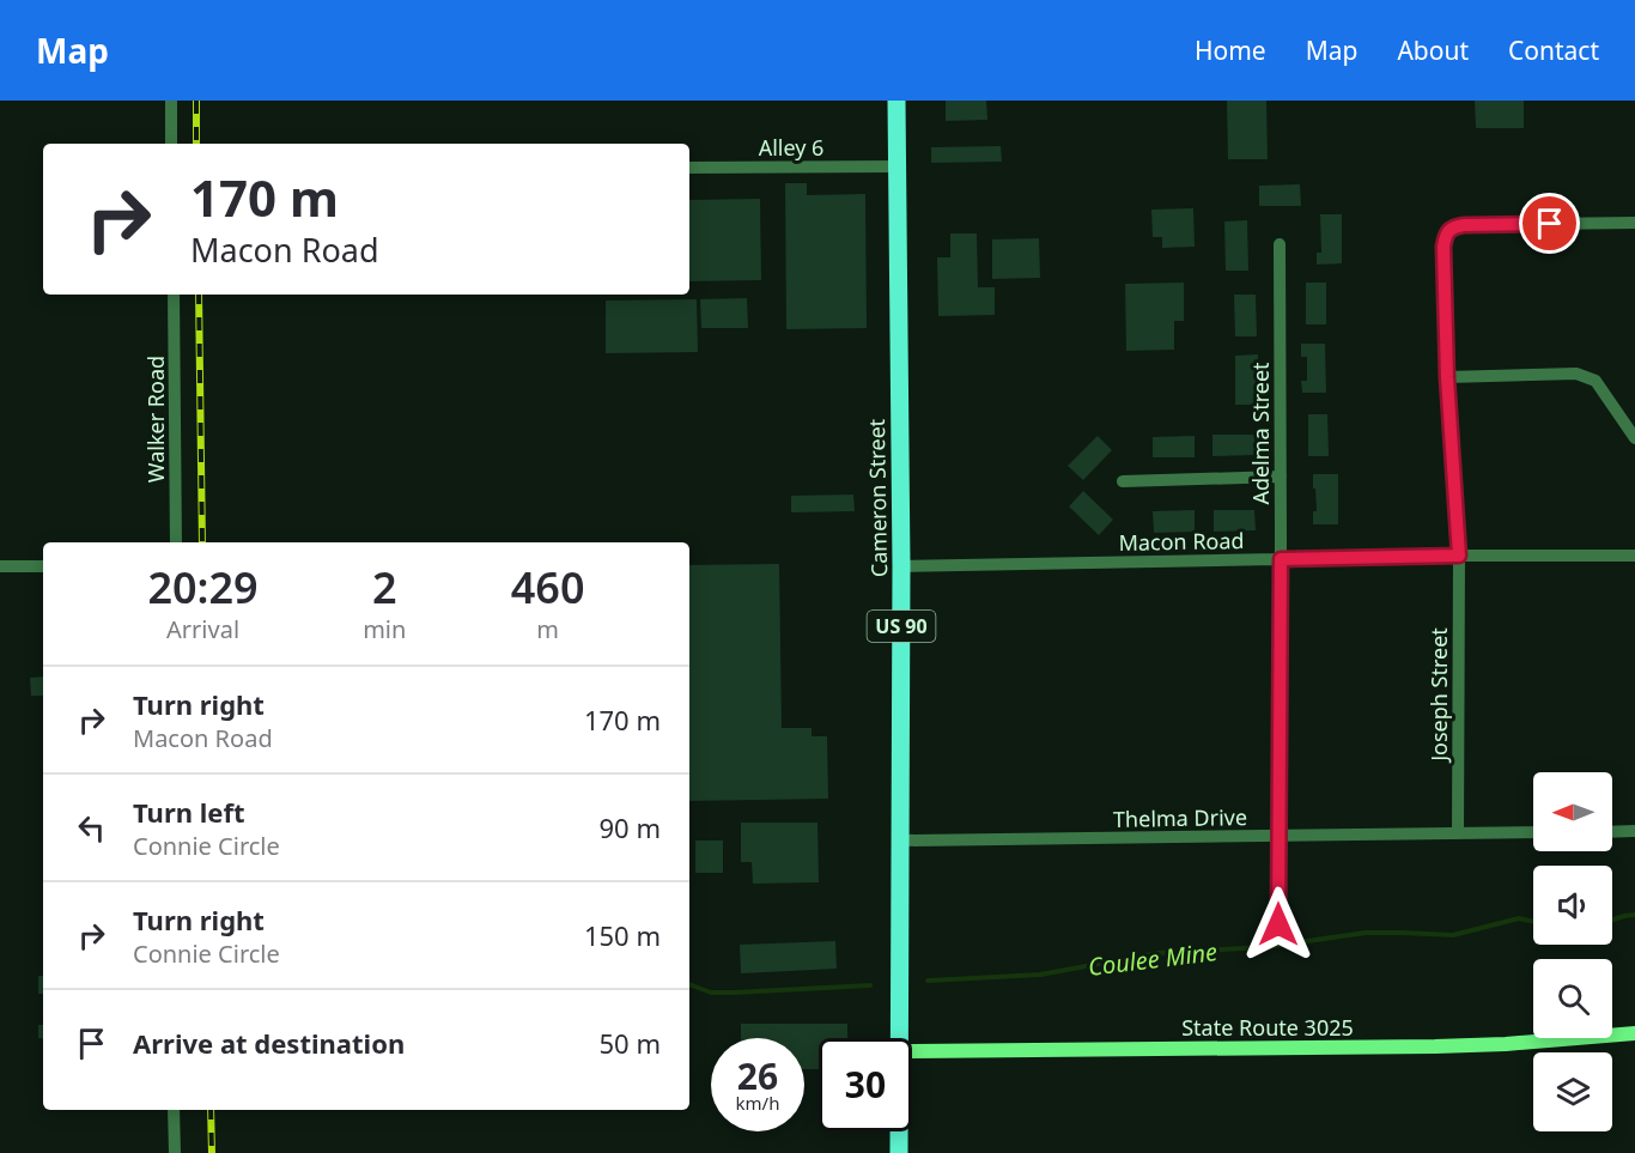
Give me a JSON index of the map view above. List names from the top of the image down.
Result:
{
  "streets": {
    "main road": ["Cameron Street", "US 90", "State Route 3025"],
    "street": [
      "Alley 6",
      "Walker Road",
      "Adelma Street",
      "Macon Road",
      "Joseph Street",
      "Thelma Drive"
    ]
  },
  "crossings": [
    ["Alley 6", "Cameron Street"],
    ["Adelma Street", "Macon Road"],
    ["Adelma Street", "Thelma Drive"],
    ["Cameron Street", "Macon Road"],
    ["Cameron Street", "Thelma Drive"],
    ["Macon Road", "Joseph Street"],
    ["Joseph Street", "Thelma Drive"]
  ],
  "water": ["Coulee Mine"],
  "north": "left",
  "page": {
    "header": "Map",
    "nav": [
      "Home",
      "Map",
      "About",
      "Contact"
    ],
    "turn": ["170 m", "Macon Road"],
    "eta": [
      "20:29",
      "Arrival",
      "2",
      "min",
      "460",
      "m"
    ],
    "list": [
      {
        "name": "Turn right",
        "note": "Macon Road",
        "value": "170 m"
      },
      {
        "name": "Turn left",
        "note": "Connie Circle",
        "value": "90 m"
      },
      {
        "name": "Turn right",
        "note": "Connie Circle",
        "value": "150 m"
      },
      {
        "name": "Arrive at destination",
        "value": "50 m"
      }
    ],
    "speed": "26 km/h",
    "limit": "30"
  }
}
